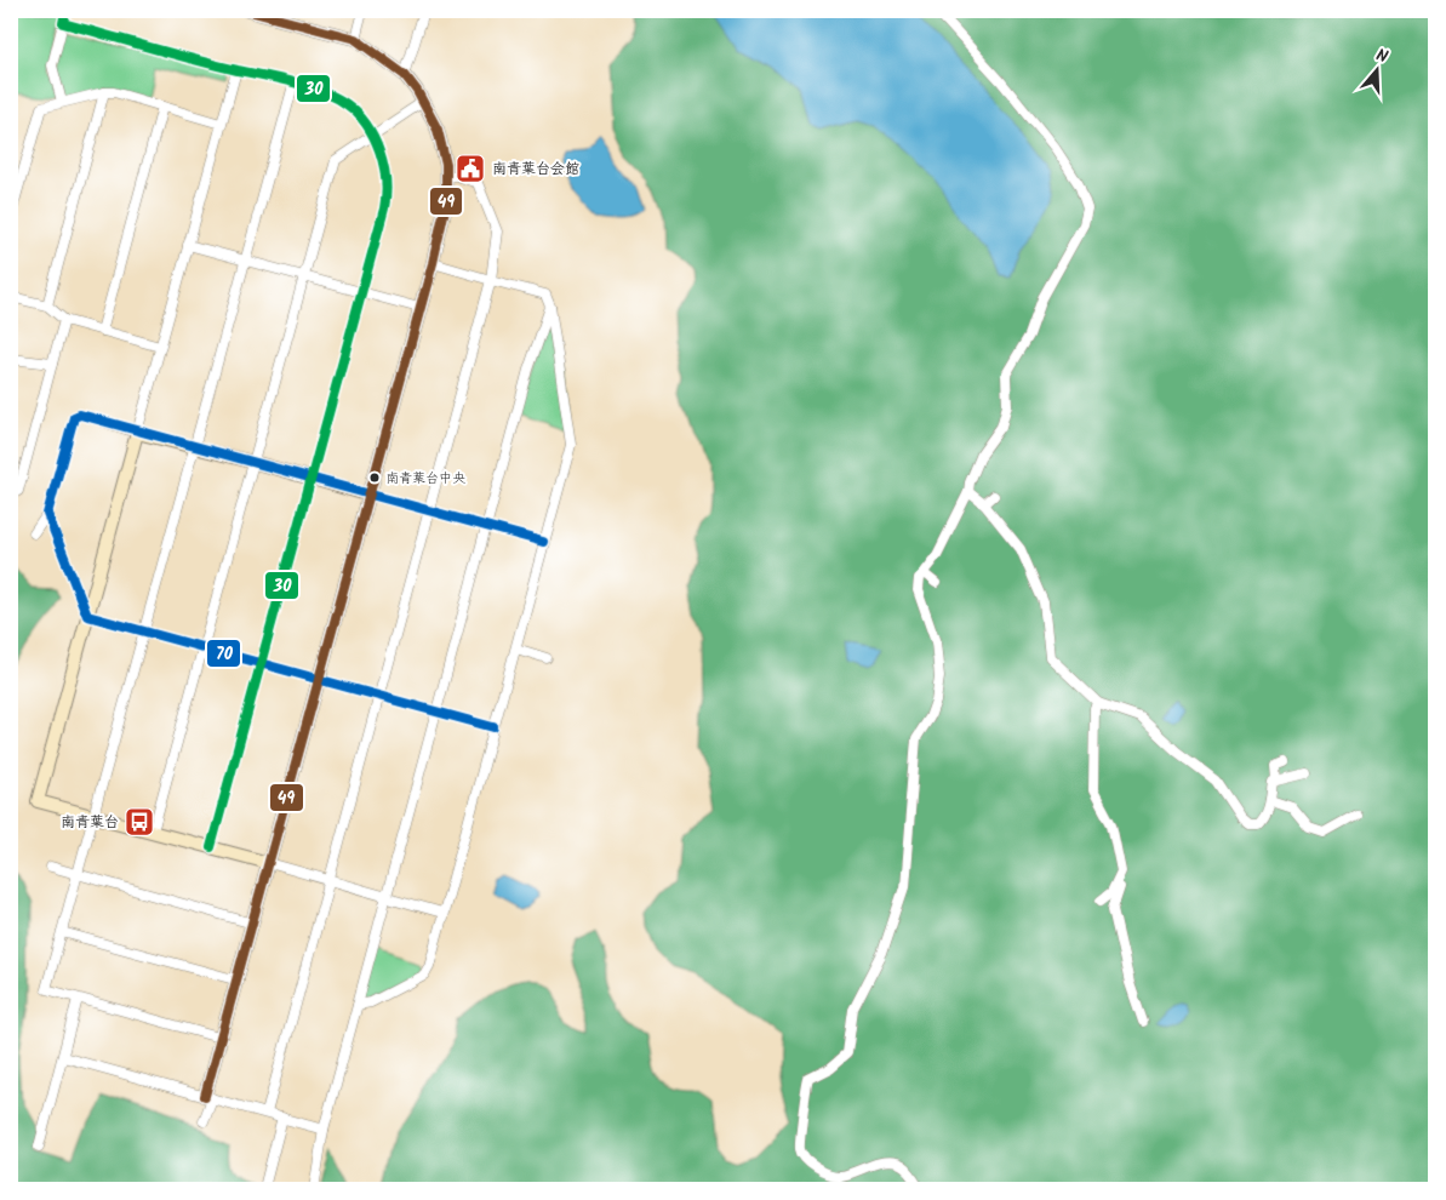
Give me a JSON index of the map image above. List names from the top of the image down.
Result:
{
  "places": {
    "public building": ["南青葉台会館"],
    "other": ["南青葉台中央"],
    "bus stop": ["南青葉台"]
  },
  "lines": ["transit line 49", "transit line 30", "transit line 70"],
  "north": "top"
}
